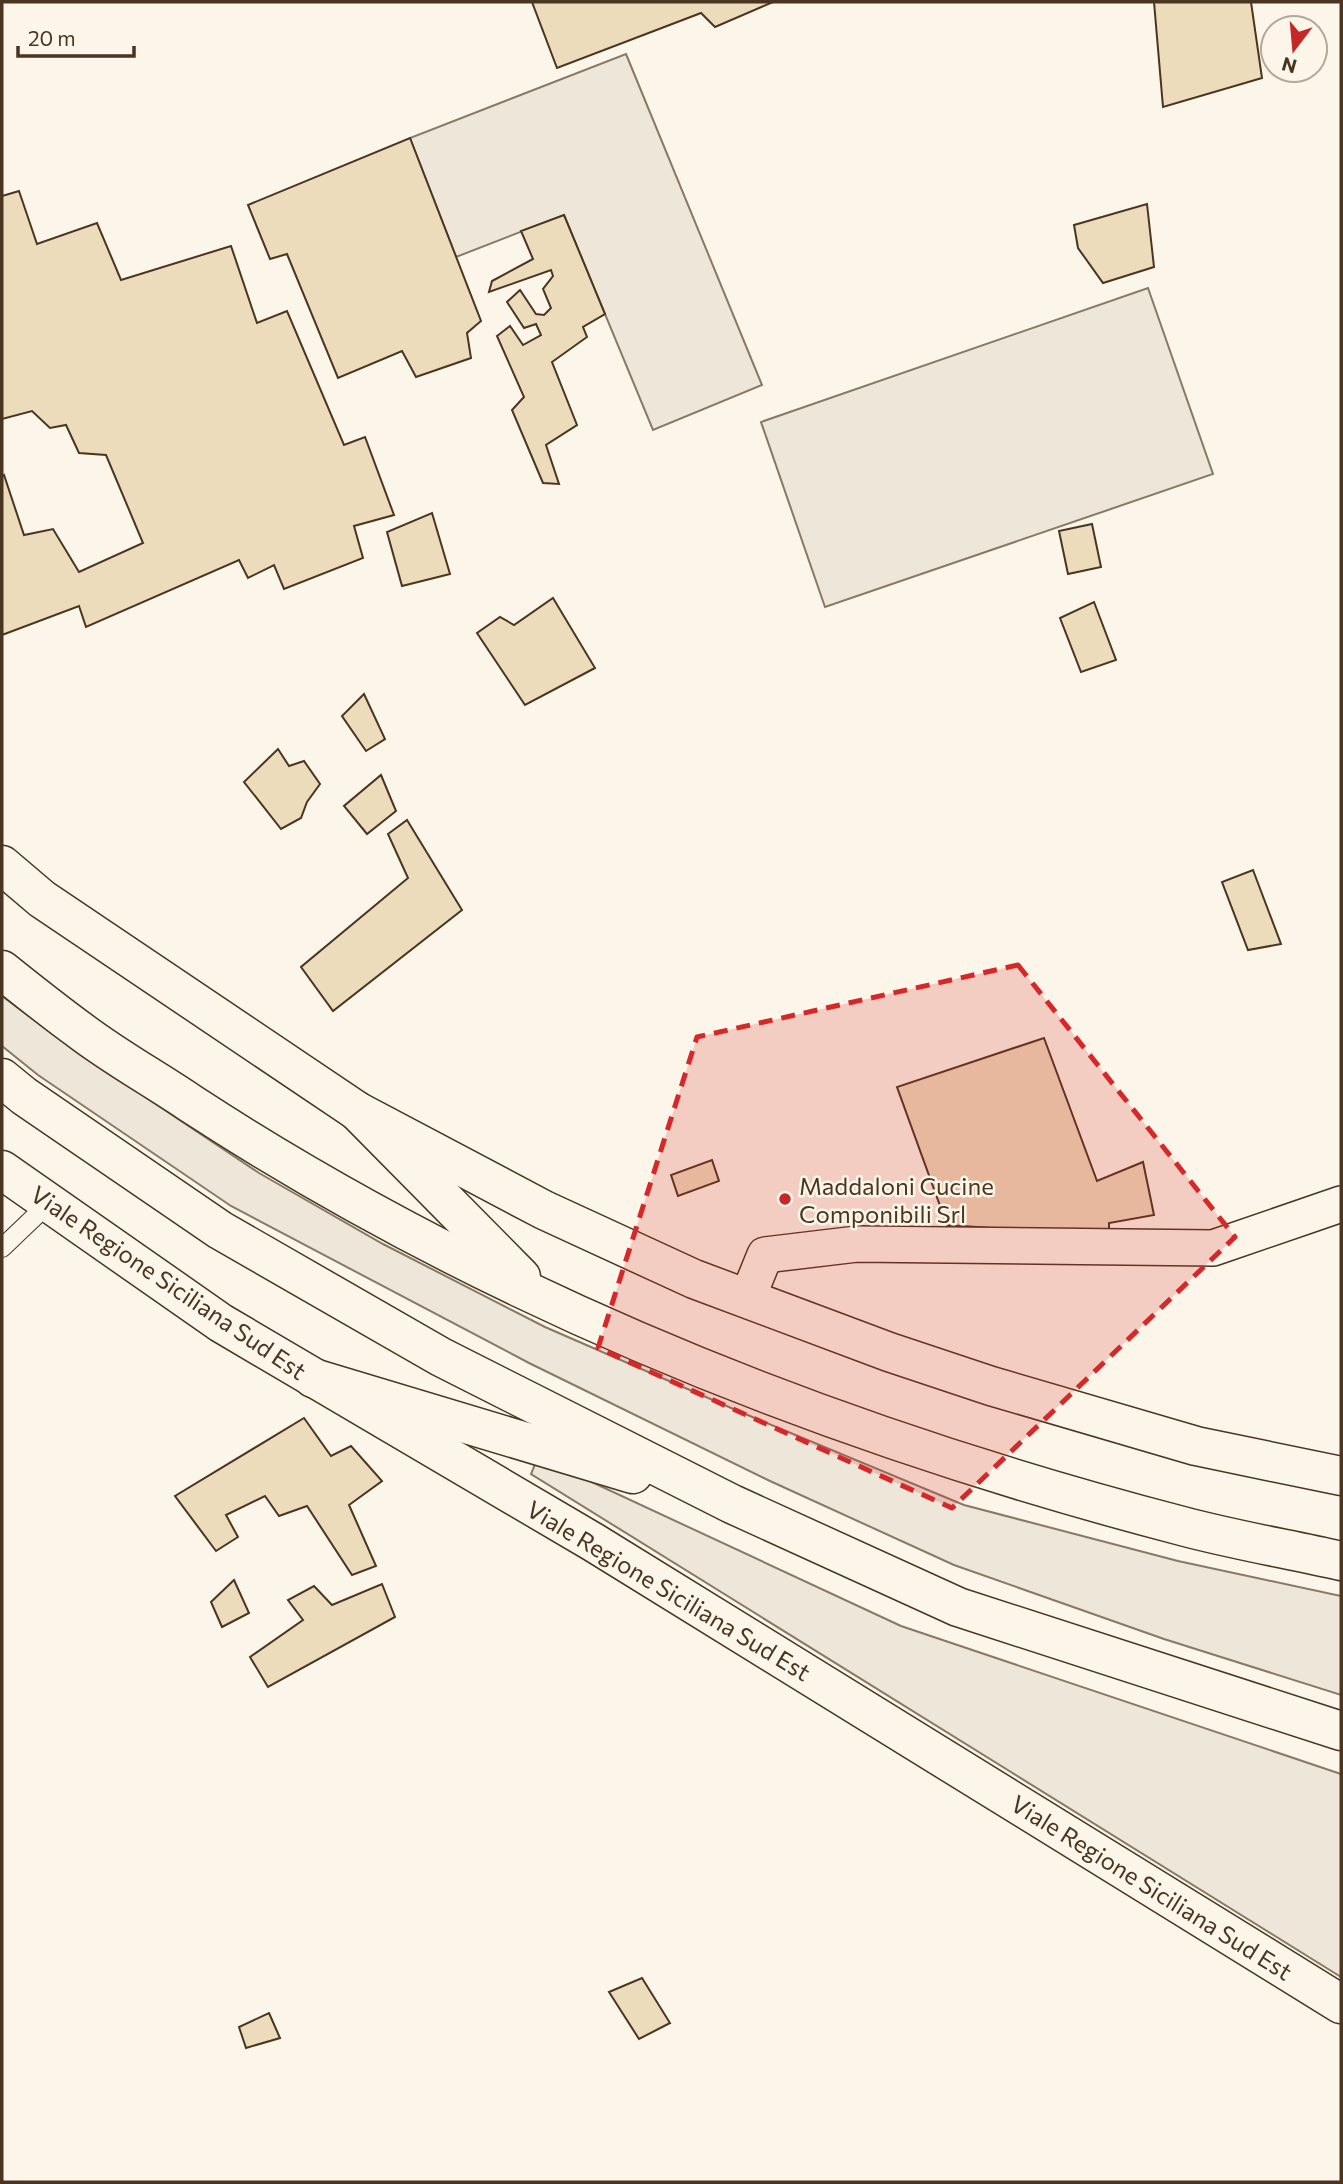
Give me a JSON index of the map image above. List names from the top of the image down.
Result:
{
  "streets": {
    "main road": ["Viale Regione Siciliana Sud Est"]
  },
  "places": ["Maddaloni Cucine Componibili Srl"],
  "scale_bar": "20 m",
  "north": "bottom"
}
